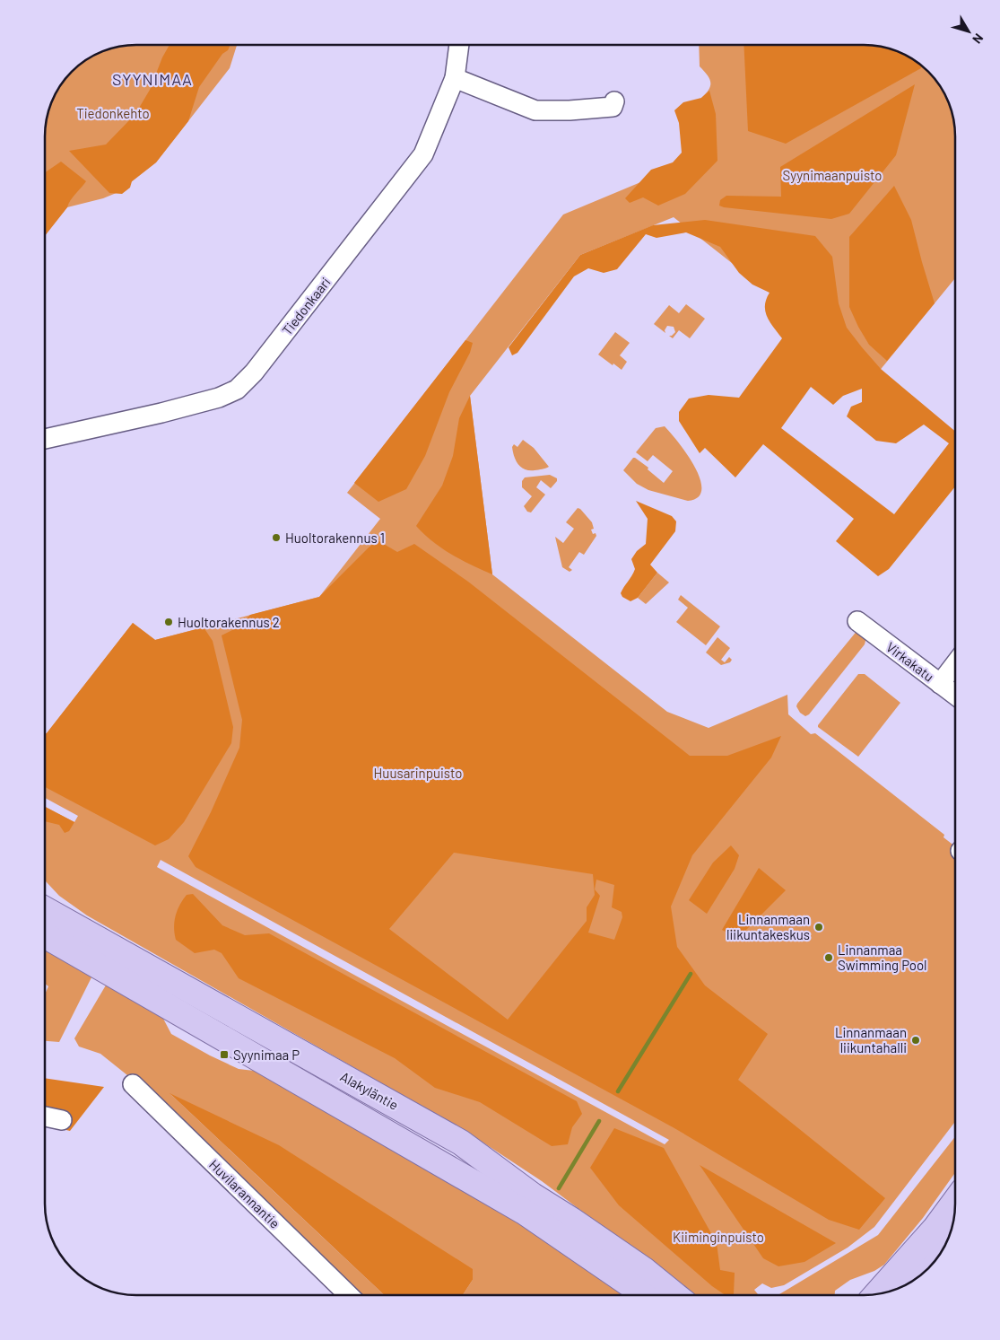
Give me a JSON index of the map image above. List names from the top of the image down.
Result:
{
  "streets": {
    "main road": ["Alakyläntie"],
    "street": ["Tiedonkaari", "Virkakatu", "Huvilarannantie"]
  },
  "districts": ["SYYNIMAA"],
  "parks": [
    "Tiedonkehto",
    "Syynimaanpuisto",
    "Huusarinpuisto",
    "Kiiminginpuisto"
  ],
  "places": {
    "other": [
      "Huoltorakennus 1",
      "Huoltorakennus 2",
      "Linnanmaan liikuntakeskus",
      "Linnanmaa Swimming Pool",
      "Linnanmaan liikuntahalli"
    ],
    "transit": ["Syynimaa P"]
  },
  "north": "bottom right"
}
